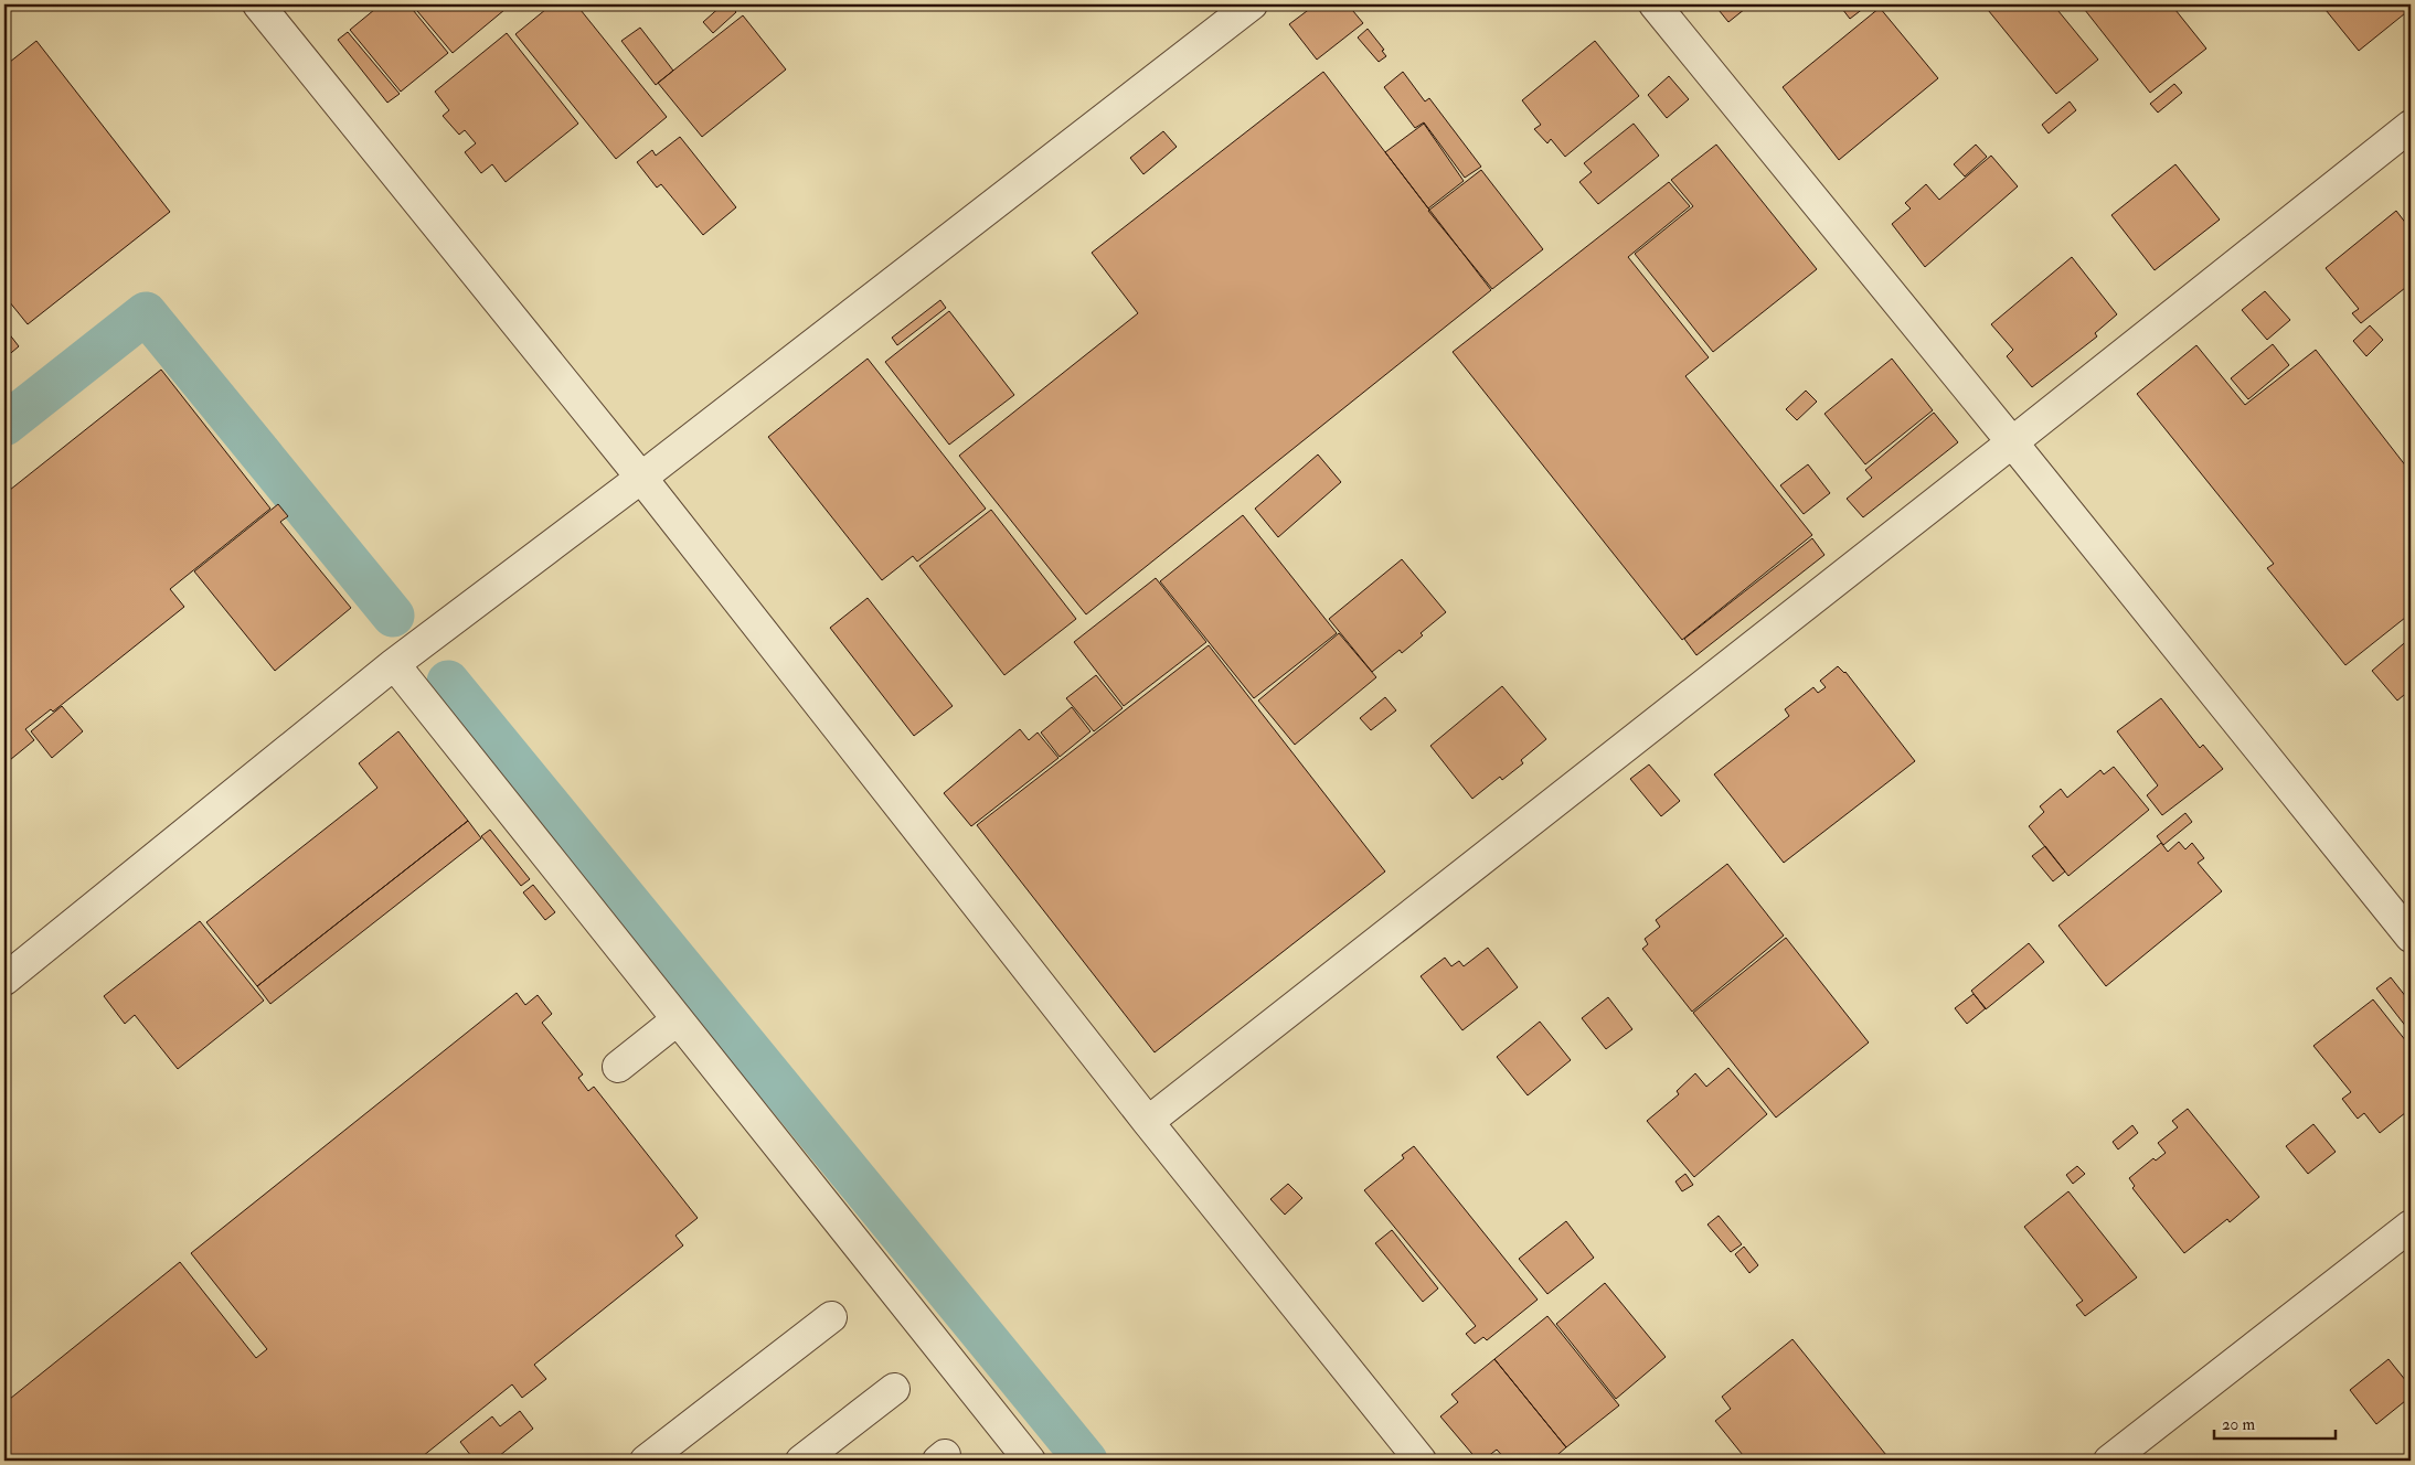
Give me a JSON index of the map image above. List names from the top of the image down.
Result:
{
  "scale_bar": "20 m"
}
